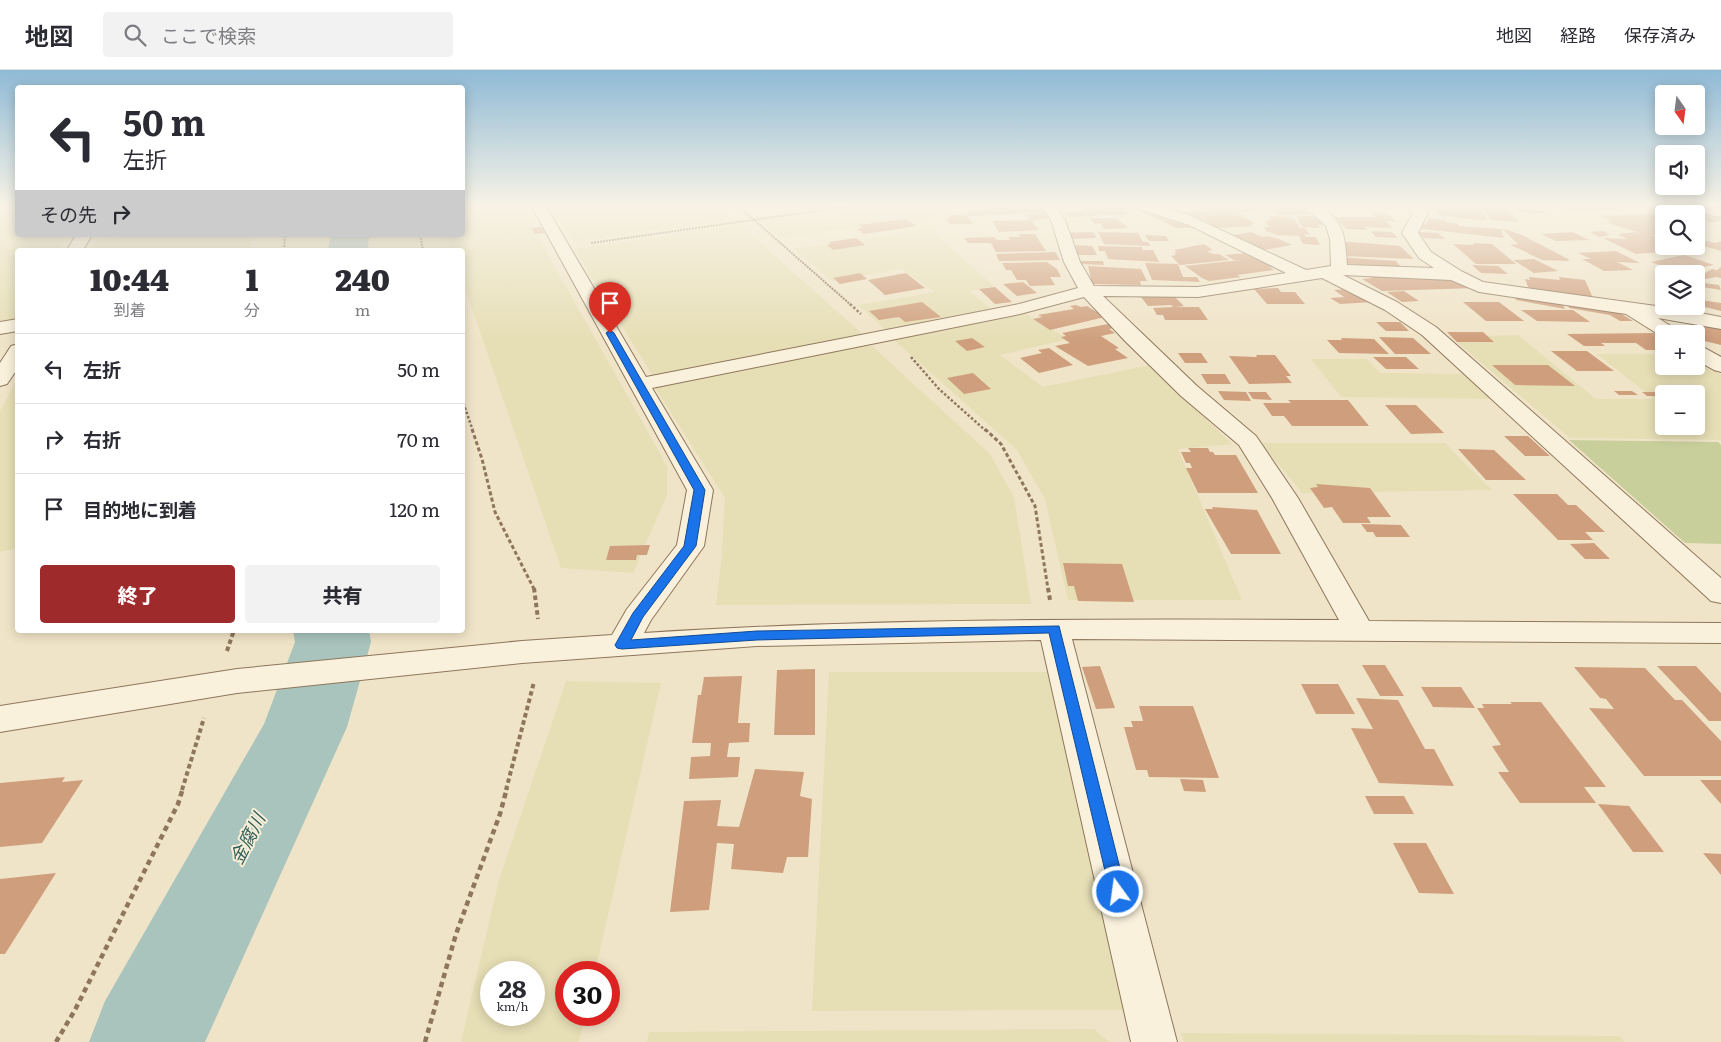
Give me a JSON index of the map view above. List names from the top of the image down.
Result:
{
  "water": ["金腐川"],
  "north": "bottom",
  "page": {
    "header": "地図",
    "search": "ここで検索",
    "nav": ["地図", "経路", "保存済み"],
    "map_buttons": ["+", "−"],
    "turn": ["50 m", "左折"],
    "then": "その先",
    "eta": [
      "10:44",
      "到着",
      "1",
      "分",
      "240",
      "m"
    ],
    "list": [
      {
        "name": "左折",
        "value": "50 m"
      },
      {
        "name": "右折",
        "value": "70 m"
      },
      {
        "name": "目的地に到着",
        "value": "120 m"
      }
    ],
    "buttons": ["終了", "共有"],
    "speed": "28 km/h",
    "limit": "30"
  }
}
